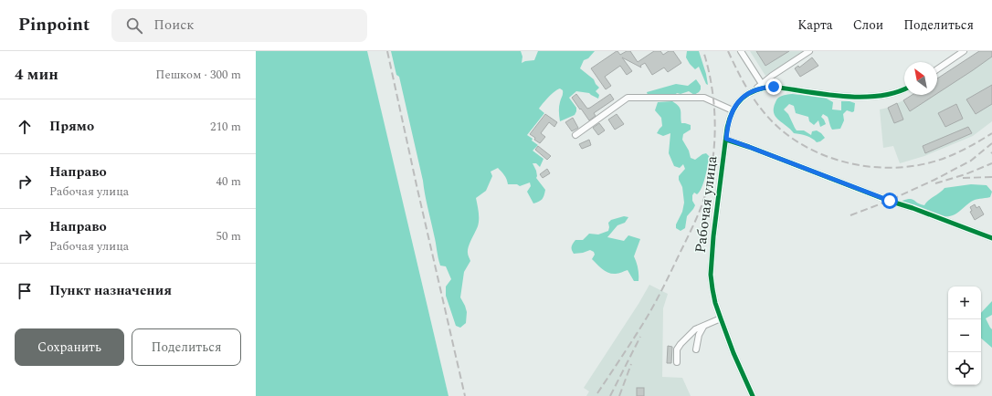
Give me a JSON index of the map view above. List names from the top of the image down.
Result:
{
  "streets": {
    "street": ["Рабочая улица"]
  },
  "north": "top left",
  "page": {
    "header": "Pinpoint",
    "search": "Поиск",
    "nav": ["Карта", "Слои", "Поделиться"],
    "heading": ["4 мин", "Пешком · 300 m"],
    "list": [
      ["Прямо", "210 m"],
      ["Направо", "Рабочая улица", "40 m"],
      ["Направо", "Рабочая улица", "50 m"],
      "Пункт назначения"
    ],
    "map_buttons": ["+", "−"],
    "buttons": ["Сохранить", "Поделиться"]
  }
}
